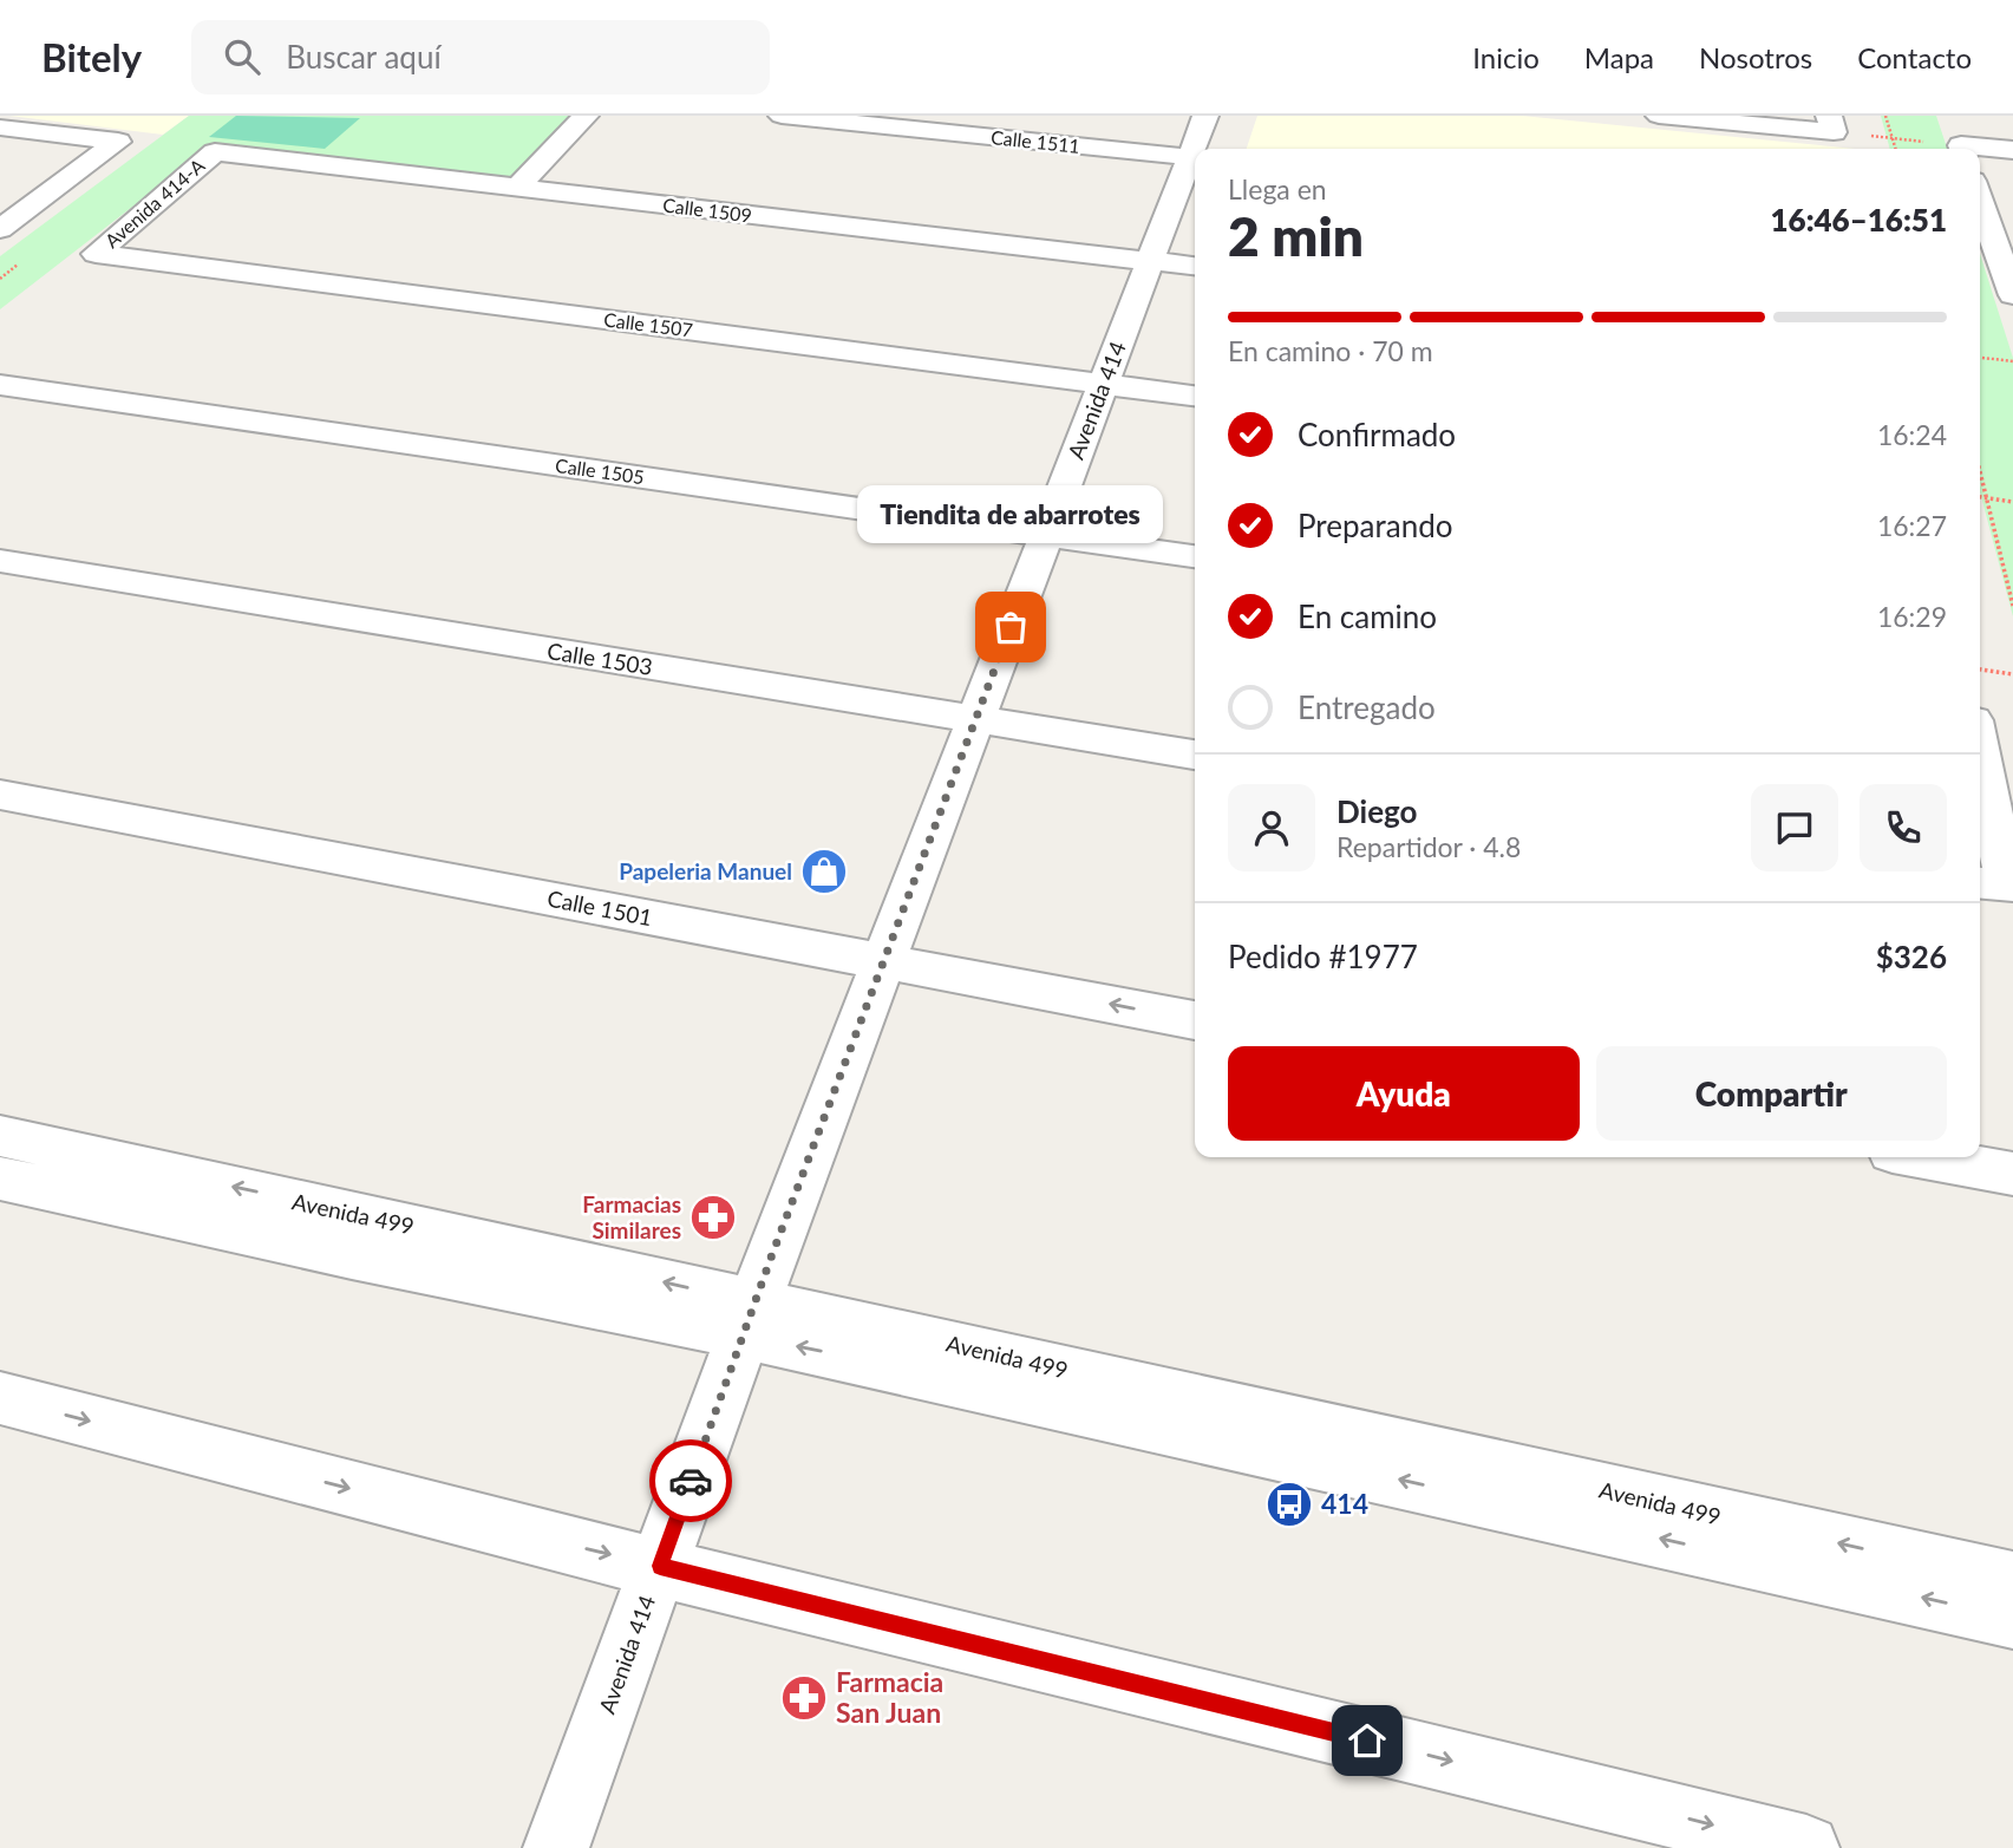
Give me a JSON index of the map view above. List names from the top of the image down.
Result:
{
  "streets": {
    "street": [
      "Calle 1511",
      "Avenida 414-A",
      "Calle 1509",
      "Calle 1507",
      "Avenida 414",
      "Calle 1505",
      "Calle 1503",
      "Calle 1501",
      "Avenida 499"
    ]
  },
  "crossings": [
    ["Calle 1511", "Avenida 414"],
    ["Avenida 414-A", "Calle 1509"],
    ["Avenida 414-A", "Calle 1507"],
    ["Calle 1509", "Avenida 414"],
    ["Calle 1507", "Avenida 414"],
    ["Avenida 414", "Calle 1505"],
    ["Avenida 414", "Calle 1503"],
    ["Avenida 414", "Calle 1501"],
    ["Avenida 414", "Avenida 499"]
  ],
  "places": {
    "other": ["Tiendita de abarrotes"],
    "shop": ["Papeleria Manuel"],
    "pharmacy": ["Farmacias Similares", "Farmacia San Juan"],
    "bus stop": ["414"]
  },
  "page": {
    "header": "Bitely",
    "search": "Buscar aquí",
    "nav": [
      "Inicio",
      "Mapa",
      "Nosotros",
      "Contacto"
    ],
    "heading": ["2 min", "Llega en", "16:46–16:51"],
    "panel": [
      "Diego",
      "Repartidor · 4.8",
      "Pedido #1977",
      "$326"
    ],
    "bar": "En camino · 70 m",
    "list": [
      ["Confirmado", "16:24"],
      ["Preparando", "16:27"],
      ["En camino", "16:29"],
      "Entregado"
    ],
    "bubble": "Tiendita de abarrotes",
    "buttons": ["Ayuda", "Compartir"]
  }
}
